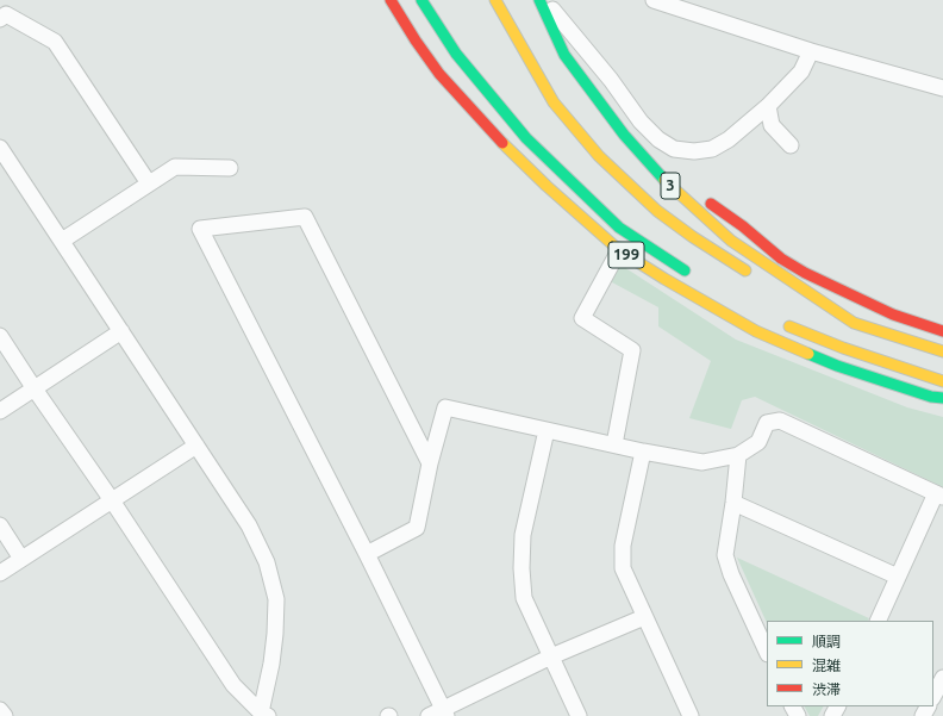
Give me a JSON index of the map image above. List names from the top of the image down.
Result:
{
  "streets": {
    "highway": ["3", "199"]
  },
  "legend": ["順調", "混雑", "渋滞"]
}
